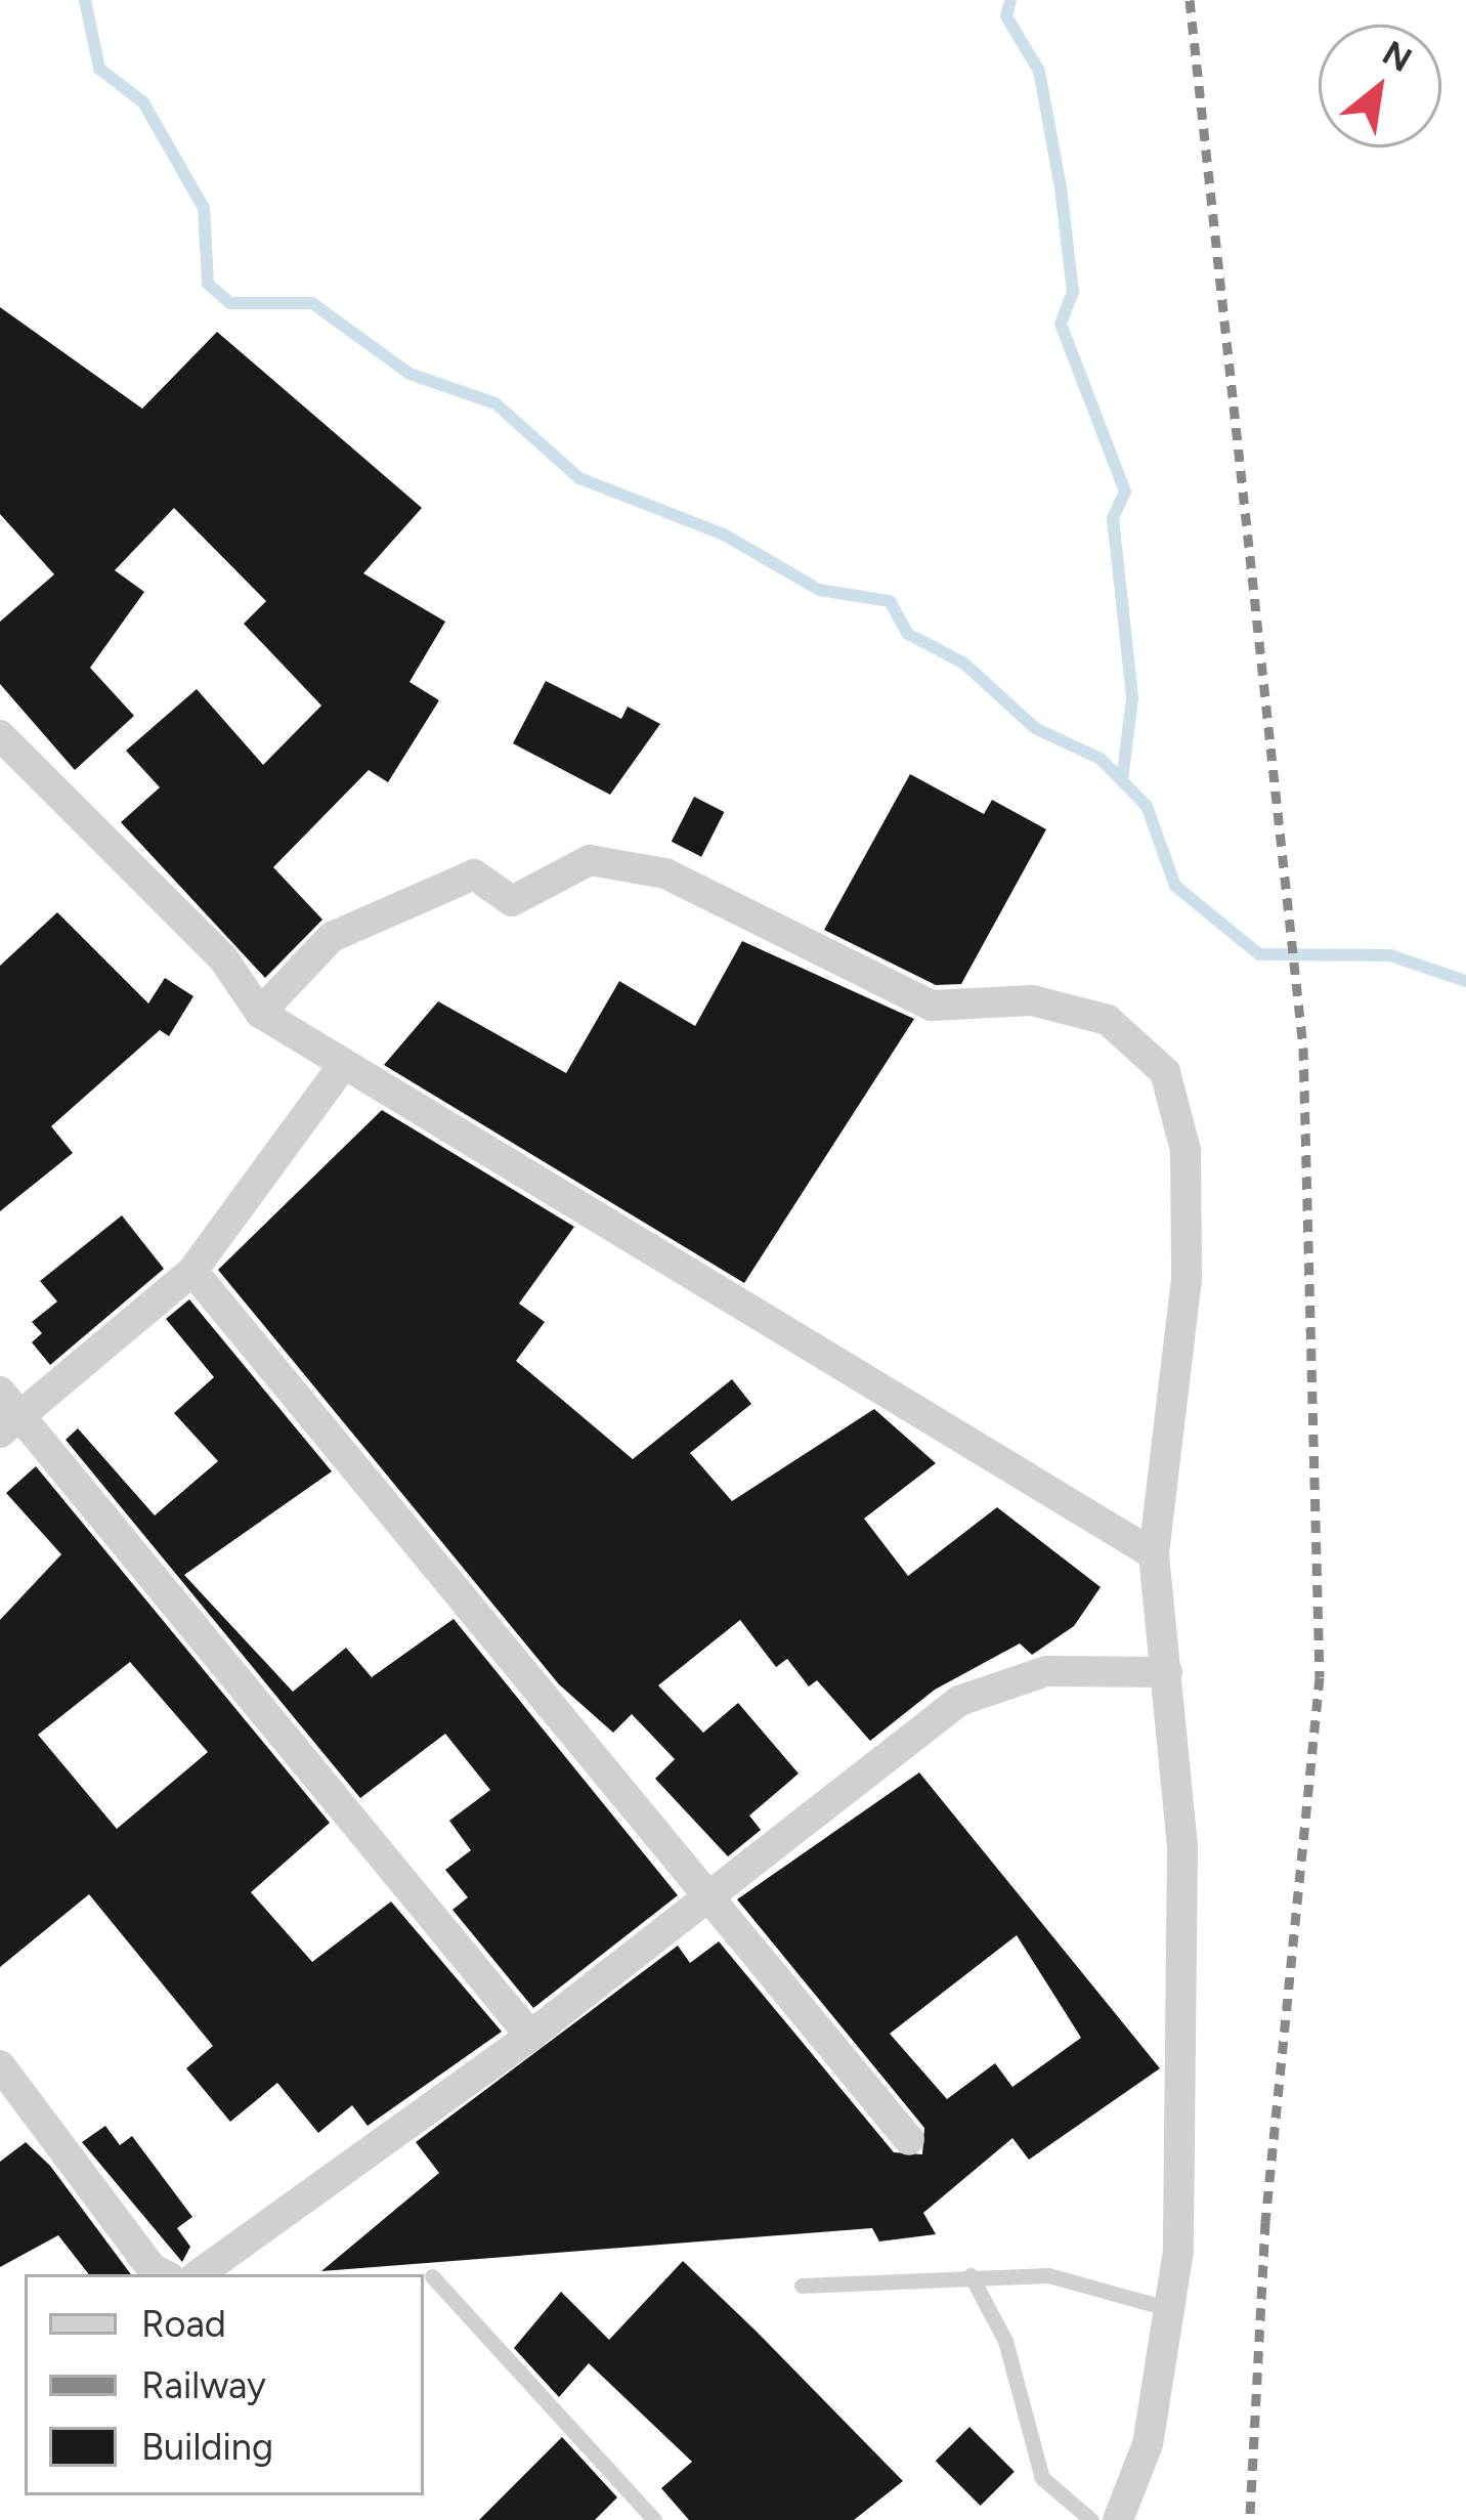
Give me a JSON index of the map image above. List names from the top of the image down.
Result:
{
  "legend": ["Road", "Railway", "Building"],
  "north": "top right"
}
